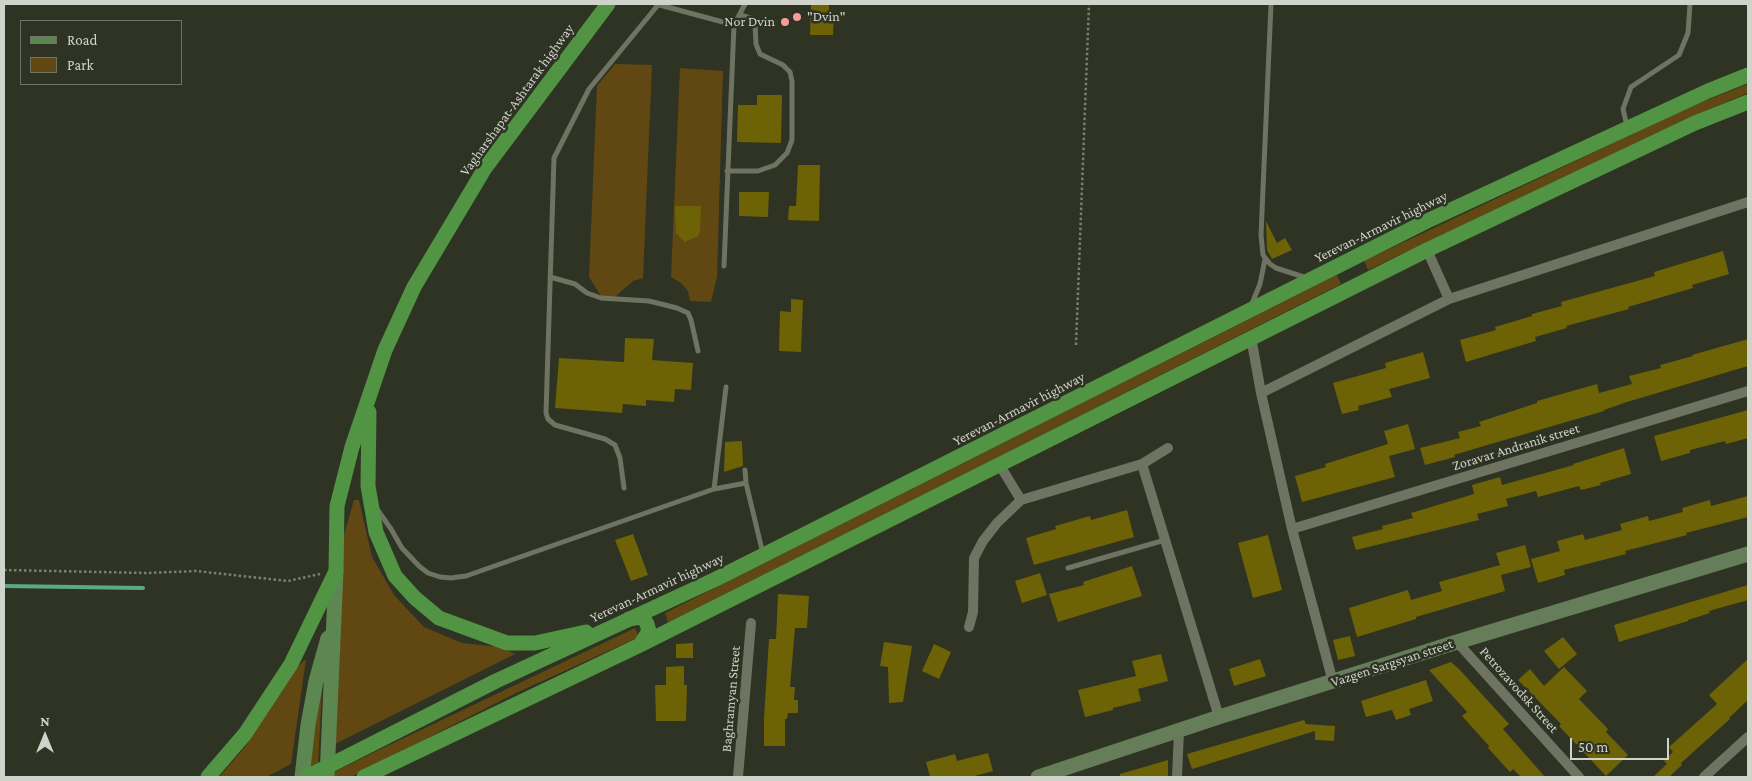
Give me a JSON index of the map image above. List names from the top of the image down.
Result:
{
  "streets": {
    "highway": ["Vagharshapat-Ashtarak highway", "Yerevan-Armavir highway"],
    "street": [
      "Zoravar Andranik street",
      "Vazgen Sargsyan street",
      "Petrozavodsk Street",
      "Baghramyan Street"
    ]
  },
  "crossings": [
    ["Vazgen Sargsyan street", "Petrozavodsk Street"]
  ],
  "places": ["\"Dvin\"", "Nor Dvin"],
  "legend": ["Road", "Park"],
  "scale_bar": "50 m",
  "north": "top"
}
